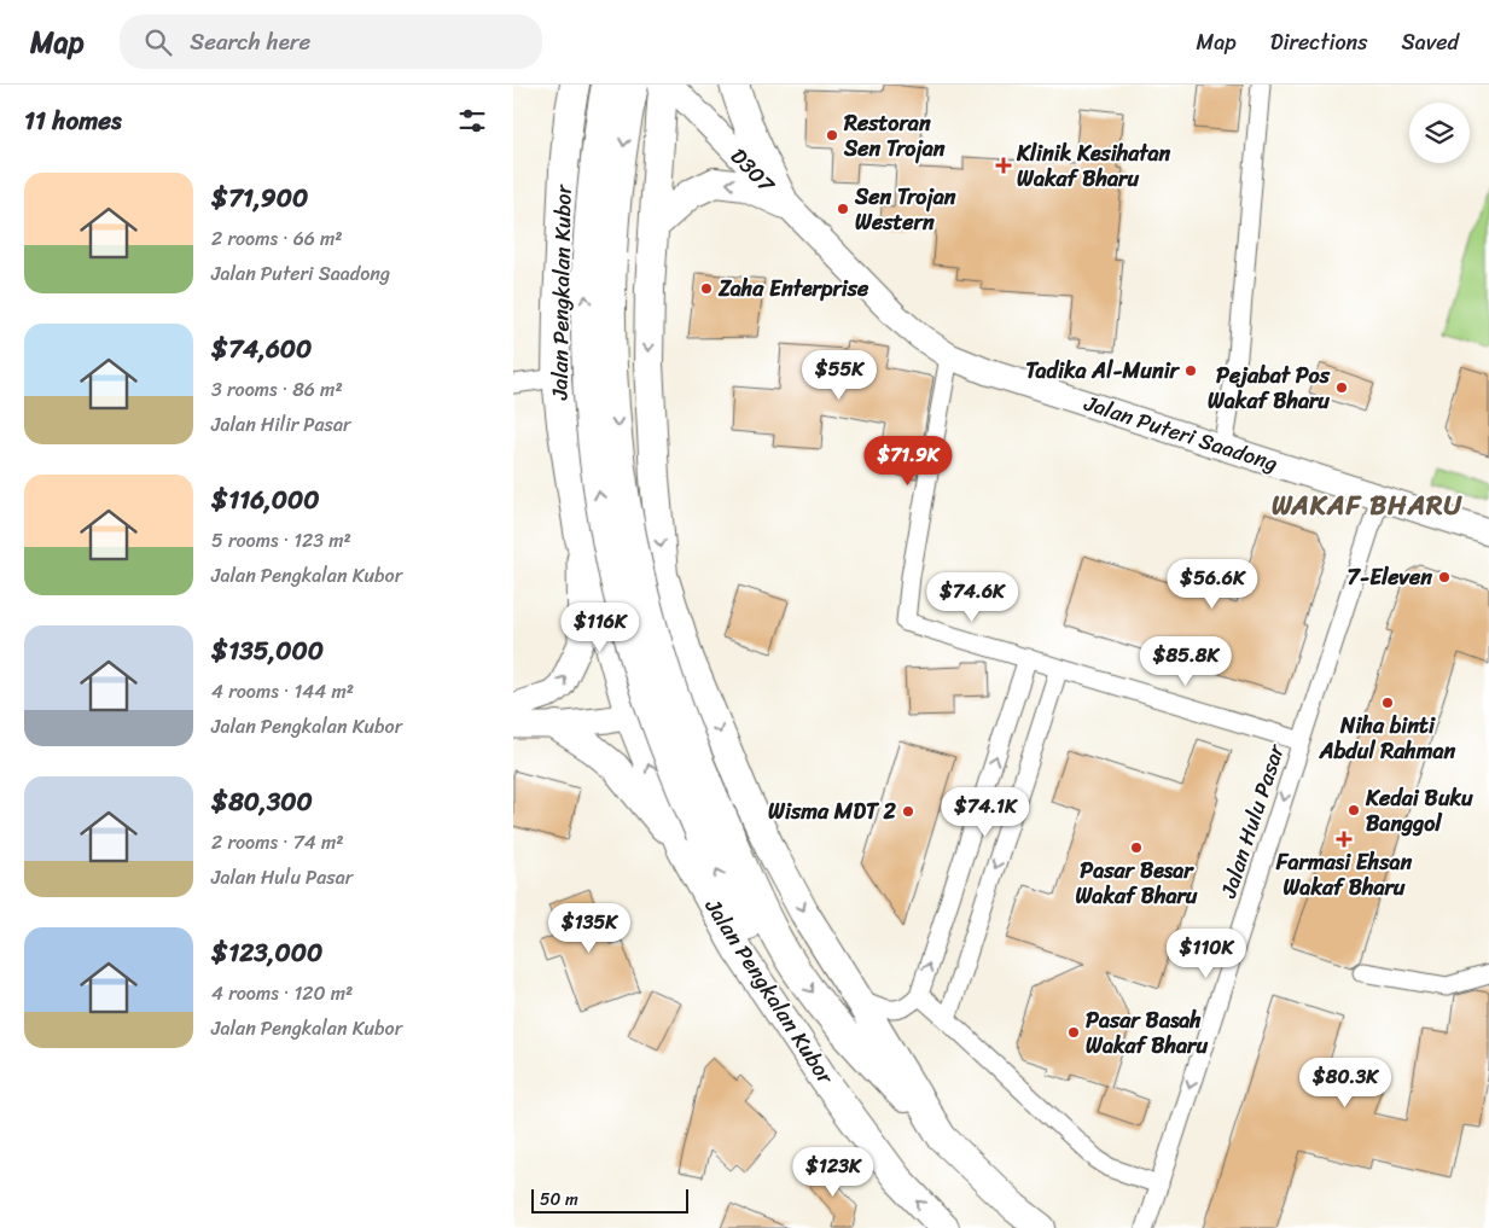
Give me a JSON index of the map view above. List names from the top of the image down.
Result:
{
  "streets": {
    "main road": ["Jalan Pengkalan Kubor"],
    "street": ["D307", "Jalan Puteri Saadong", "Jalan Hulu Pasar"]
  },
  "crossings": [
    ["D307", "Jalan Puteri Saadong"],
    ["Jalan Puteri Saadong", "Jalan Hulu Pasar"]
  ],
  "one_way": ["Jalan Hulu Pasar"],
  "districts": ["WAKAF BHARU"],
  "places": {
    "other": [
      "Restoran Sen Trojan",
      "Sen Trojan Western",
      "Zaha Enterprise",
      "Tadika Al-Munir",
      "Pejabat Pos Wakaf Bharu",
      "7-Eleven",
      "Niha binti Abdul Rahman",
      "Kedai Buku Banggol",
      "Wisma MDT 2",
      "Pasar Besar Wakaf Bharu",
      "Pasar Basah Wakaf Bharu"
    ],
    "health": ["Klinik Kesihatan Wakaf Bharu", "Farmasi Ehsan Wakaf Bharu"]
  },
  "scale_bar": "50 m",
  "page": {
    "header": "Map",
    "search": "Search here",
    "nav": ["Map", "Directions", "Saved"],
    "heading": "11 homes",
    "list": [
      {
        "name": "$71,900",
        "note": "2 rooms · 66 m² · Jalan Puteri Saadong"
      },
      {
        "name": "$74,600",
        "note": "3 rooms · 86 m² · Jalan Hilir Pasar"
      },
      {
        "name": "$116,000",
        "note": "5 rooms · 123 m² · Jalan Pengkalan Kubor"
      },
      {
        "name": "$135,000",
        "note": "4 rooms · 144 m² · Jalan Pengkalan Kubor"
      },
      {
        "name": "$80,300",
        "note": "2 rooms · 74 m² · Jalan Hulu Pasar"
      },
      {
        "name": "$123,000",
        "note": "4 rooms · 120 m² · Jalan Pengkalan Kubor"
      }
    ],
    "price": [
      "$55K",
      "$71.9K",
      "$56.6K",
      "$74.6K",
      "$116K",
      "$85.8K",
      "$74.1K",
      "$135K",
      "$110K",
      "$80.3K",
      "$123K"
    ],
    "scale": "50 m"
  }
}
